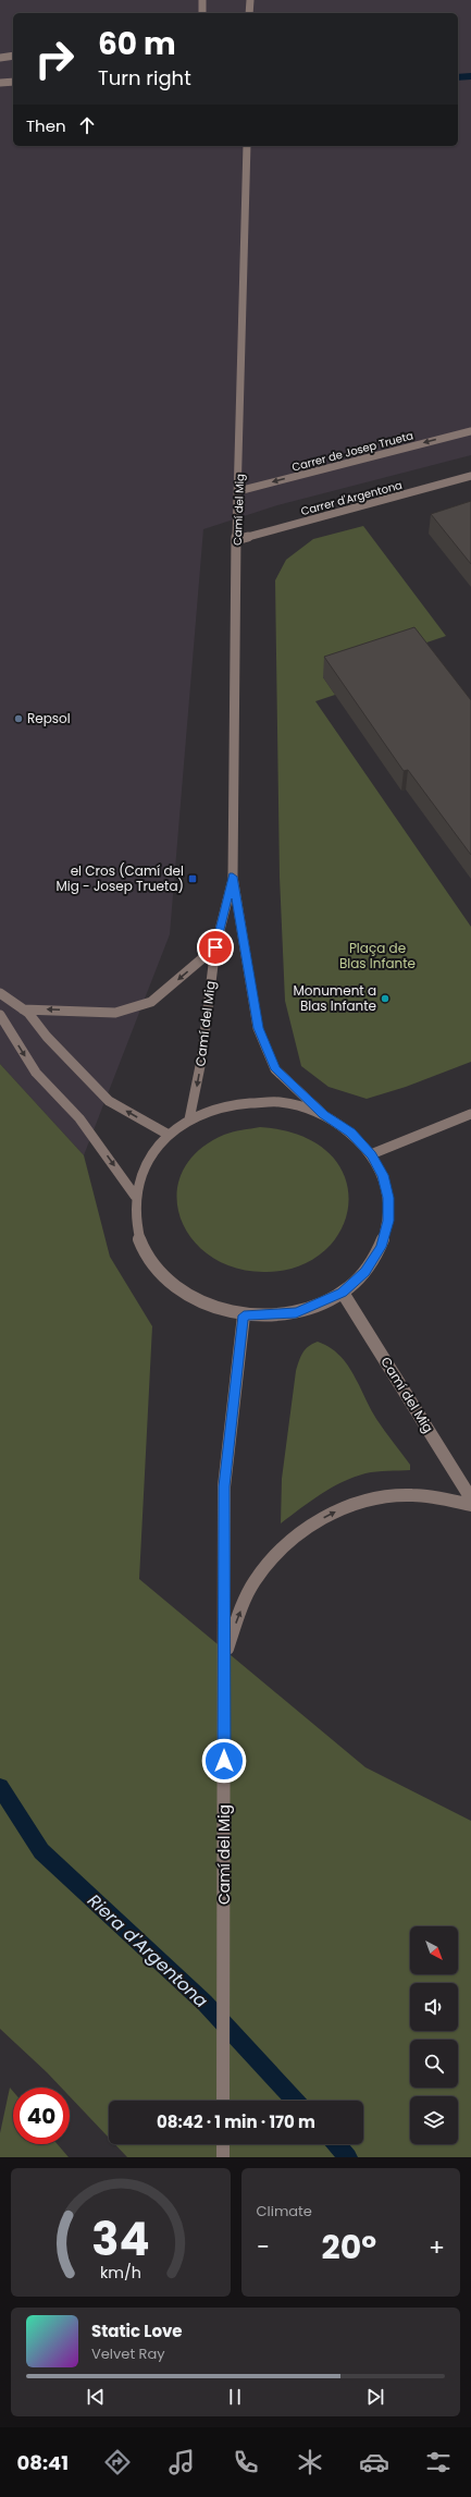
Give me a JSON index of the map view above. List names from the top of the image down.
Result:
{
  "streets": {
    "street": ["Carrer de Josep Trueta", "Carrer d'Argentona", "Camí del Mig"]
  },
  "crossings": [
    ["Carrer de Josep Trueta", "Camí del Mig"],
    ["Carrer d'Argentona", "Camí del Mig"]
  ],
  "one_way": ["Carrer de Josep Trueta"],
  "water": ["Riera d'Argentona"],
  "parks": ["Plaça de Blas Infante"],
  "places": {
    "other": ["Repsol", "Monument a Blas Infante"],
    "transit": ["el Cros (Camí del Mig - Josep Trueta)"]
  },
  "north": "bottom right",
  "page": {
    "turn": ["60 m", "Turn right"],
    "then": "Then",
    "limit": "40",
    "trip": "08:42 · 1 min · 170 m",
    "tile": "Climate",
    "heat": ["−", "20°", "+"],
    "song": ["Static Love", "Velvet Ray"],
    "tabs": "08:41",
    "gauge": ["34", "km/h"]
  }
}
